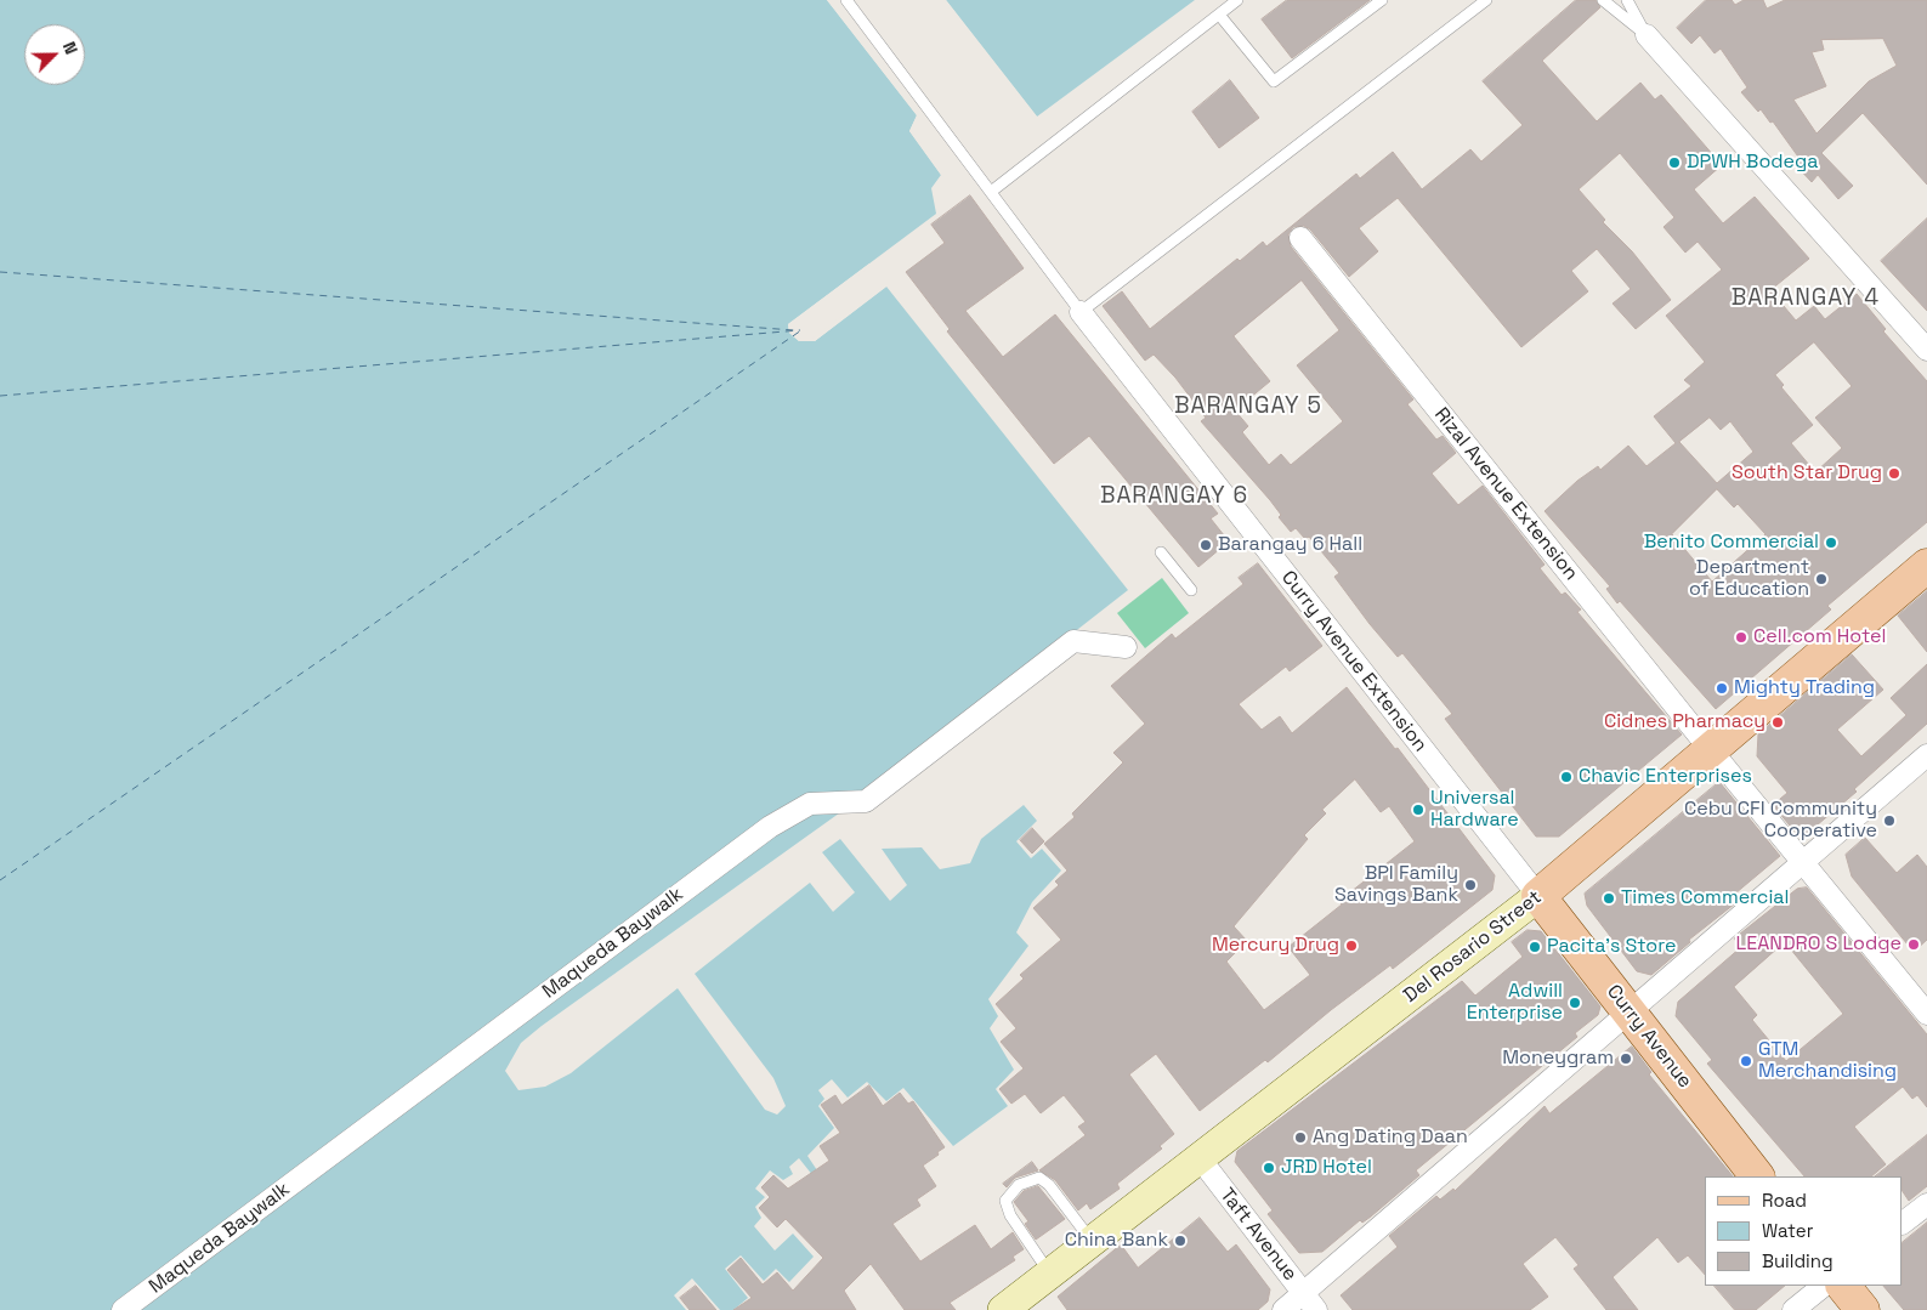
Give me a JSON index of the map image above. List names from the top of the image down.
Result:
{
  "streets": {
    "main road": ["Del Rosario Street", "Curry Avenue"],
    "street": [
      "Rizal Avenue Extension",
      "Curry Avenue Extension",
      "Maqueda Baywalk",
      "Taft Avenue"
    ]
  },
  "crossings": [
    ["Rizal Avenue Extension", "Del Rosario Street"],
    ["Curry Avenue Extension", "Del Rosario Street"],
    ["Curry Avenue Extension", "Curry Avenue"],
    ["Del Rosario Street", "Curry Avenue"],
    ["Del Rosario Street", "Taft Avenue"]
  ],
  "districts": ["BARANGAY 4", "BARANGAY 5", "BARANGAY 6"],
  "places": [
    "DPWH Bodega",
    "South Star Drug",
    "Benito Commercial",
    "Barangay 6 Hall",
    "Department of Education",
    "Cell.com Hotel",
    "Mighty Trading",
    "Cidnes Pharmacy",
    "Chavic Enterprises",
    "Universal Hardware",
    "Cebu CFI Community Cooperative",
    "BPI Family Savings Bank",
    "Times Commercial",
    "LEANDRO S Lodge",
    "Mercury Drug",
    "Pacita's Store",
    "Adwill Enterprise",
    "Moneygram",
    "GTM Merchandising",
    "Ang Dating Daan",
    "JRD Hotel",
    "China Bank"
  ],
  "legend": ["Road", "Water", "Building"],
  "north": "top right"
}
